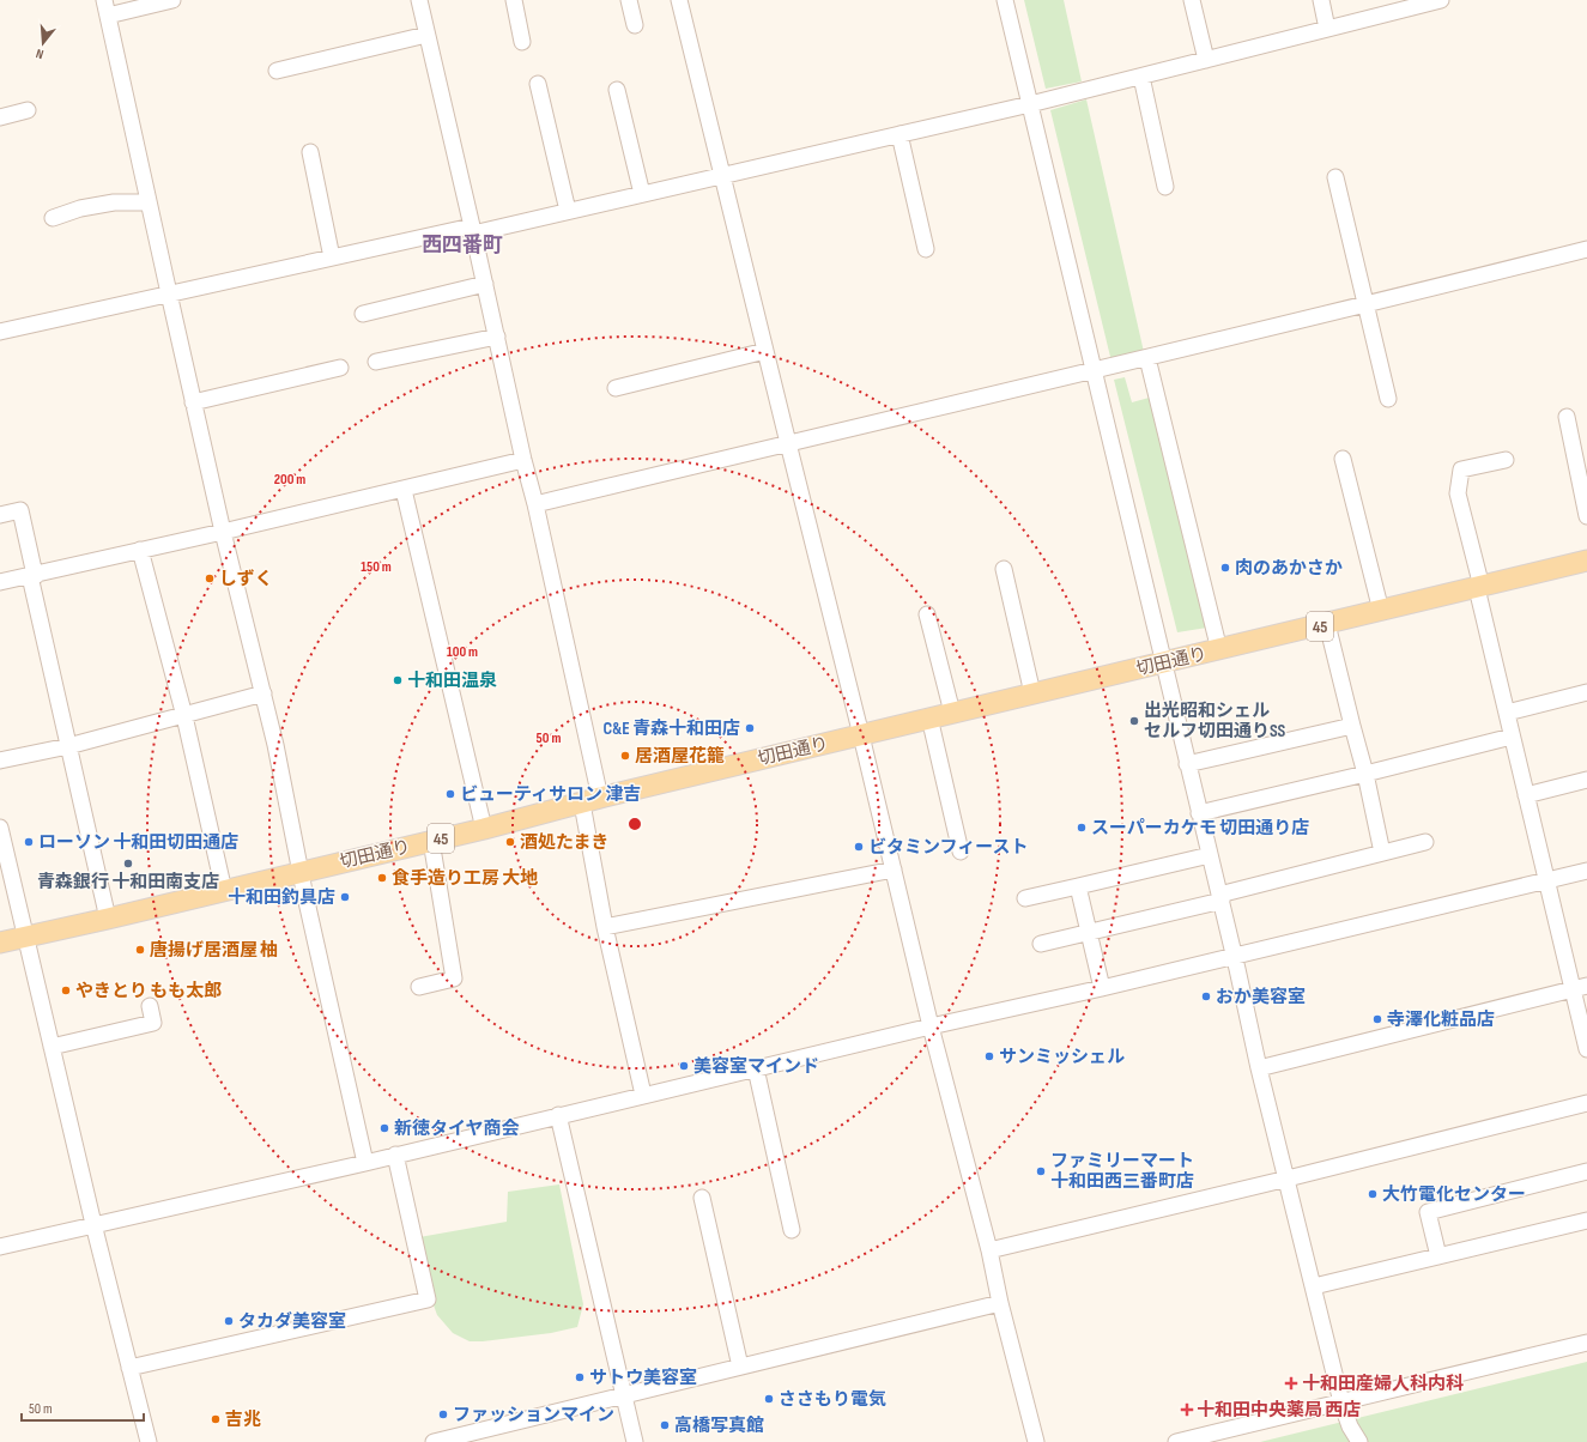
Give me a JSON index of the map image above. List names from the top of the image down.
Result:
{
  "streets": {
    "main road": ["45", "切田通り"]
  },
  "districts": ["西四番町"],
  "places": {
    "other": [
      "肉のあかさか",
      "しずく",
      "十和田温泉",
      "出光昭和シェル セルフ切田通りSS",
      "C&E 青森十和田店",
      "居酒屋花籠",
      "ビューティサロン 津吉",
      "スーパーカケモ 切田通り店",
      "ローソン 十和田切田通店",
      "酒処たまき",
      "ビタミンフィースト",
      "青森銀行 十和田南支店",
      "食手造り工房 大地",
      "十和田釣具店",
      "唐揚げ居酒屋 柚",
      "やきとり もも太郎",
      "おか美容室",
      "寺澤化粧品店",
      "サンミッシェル",
      "美容室マインド",
      "新徳タイヤ商会",
      "ファミリーマート 十和田西三番町店",
      "大竹電化センター",
      "タカダ美容室",
      "サトウ美容室",
      "ささもり電気",
      "ファッションマイン",
      "吉兆",
      "高橋写真館"
    ],
    "health": ["十和田産婦人科内科", "十和田中央薬局 西店"]
  },
  "scale_bar": "50 m",
  "north": "bottom",
  "rings": [
    "200 m",
    "150 m",
    "100 m",
    "50 m"
  ]
}
